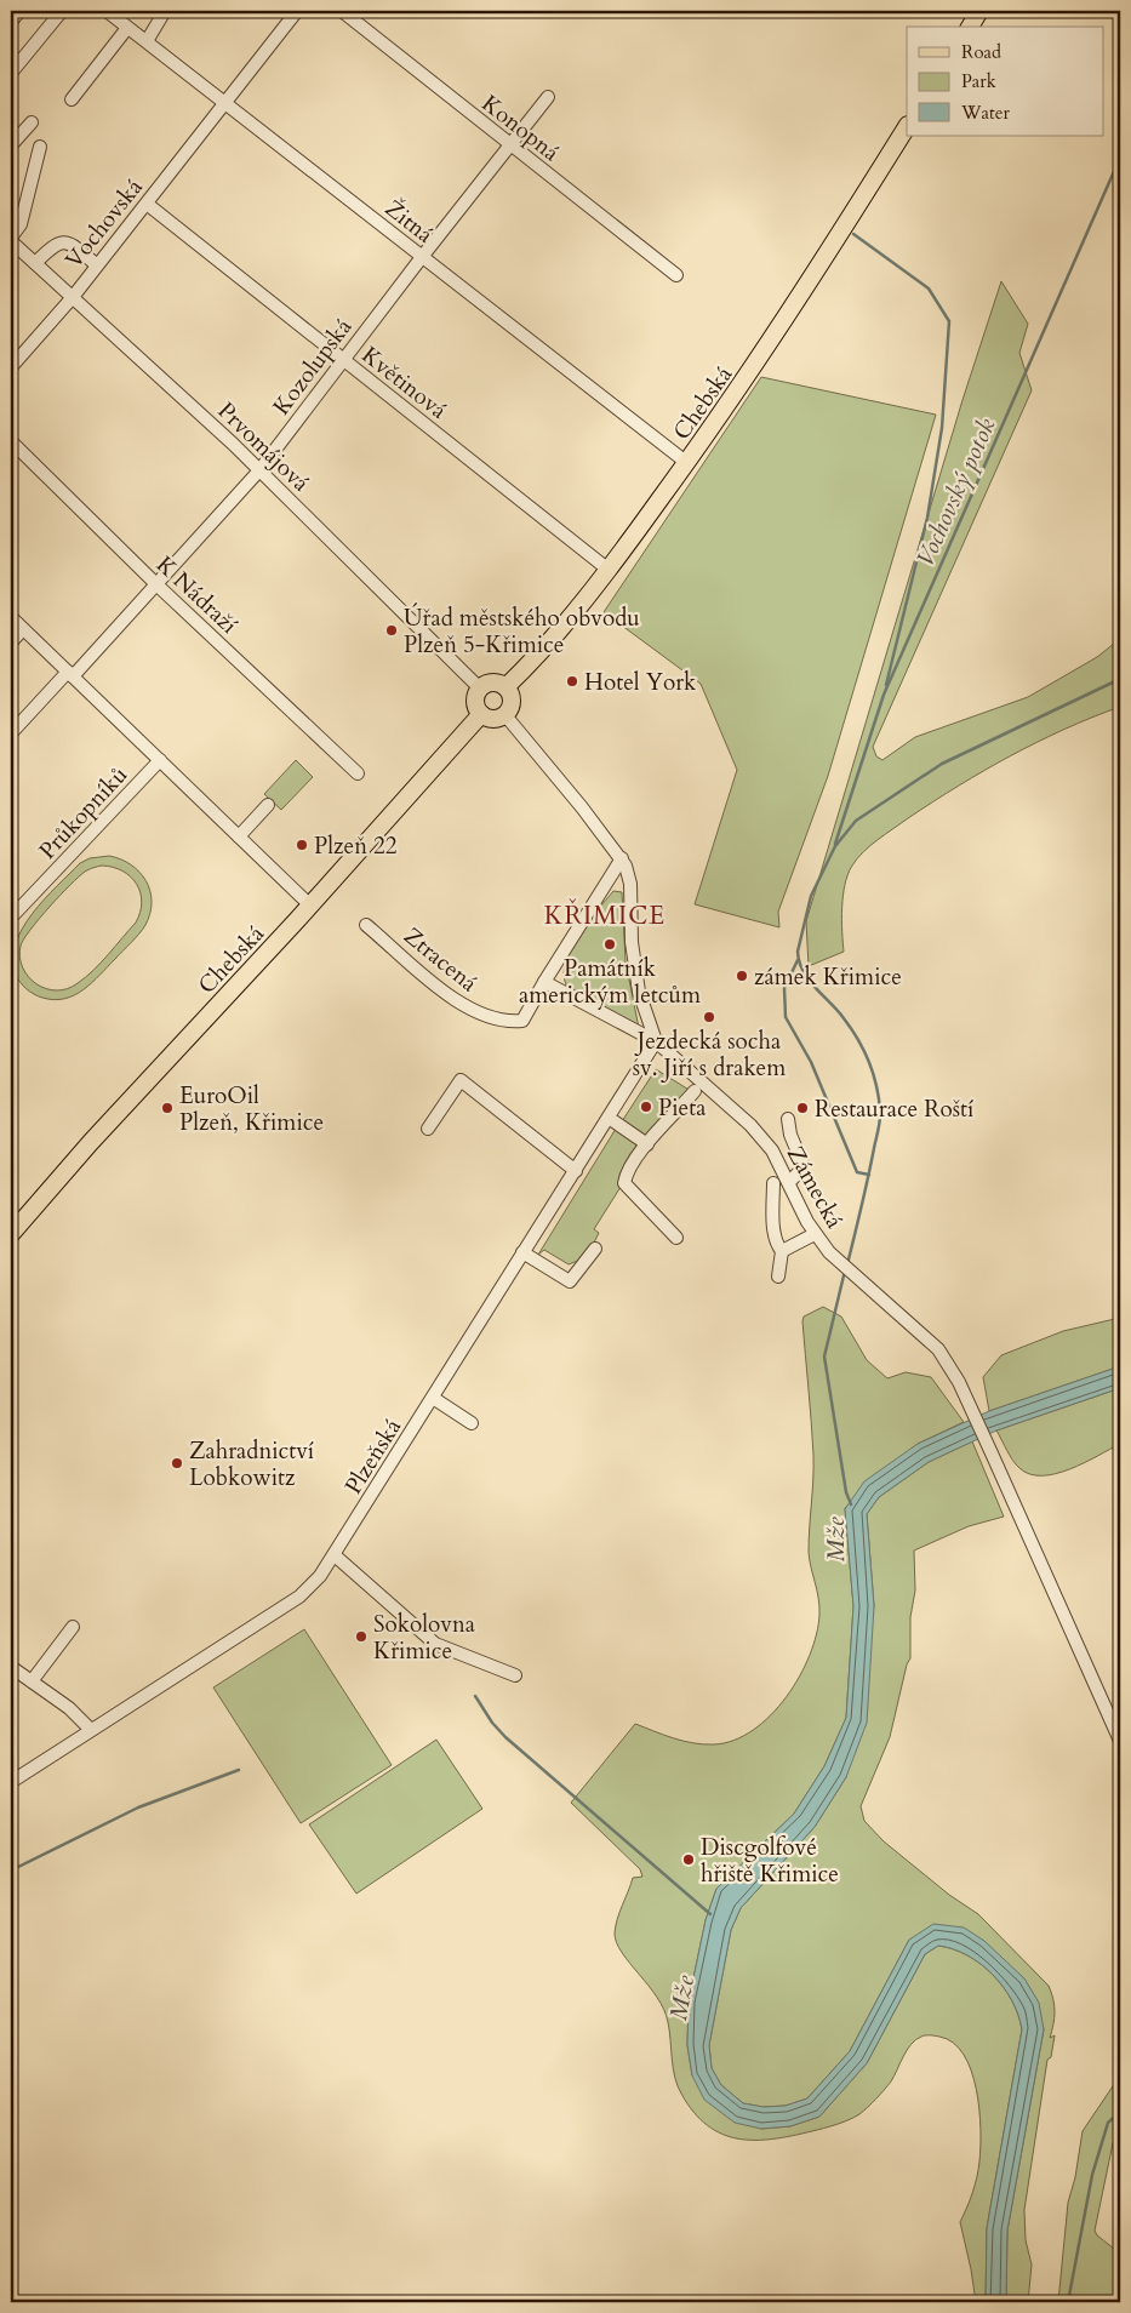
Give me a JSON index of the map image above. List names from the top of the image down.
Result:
{
  "streets": {
    "main road": ["Chebská"],
    "street": [
      "Konopná",
      "Žitná",
      "Vochovská",
      "Kozolupská",
      "Květinová",
      "Prvomájová",
      "K Nádraží",
      "Průkopníků",
      "Ztracená",
      "Zámecká",
      "Plzeňská"
    ]
  },
  "crossings": [
    ["Konopná", "Kozolupská"],
    ["Žitná", "Vochovská"],
    ["Žitná", "Kozolupská"],
    ["Žitná", "Chebská"],
    ["Vochovská", "Květinová"],
    ["Vochovská", "Prvomájová"],
    ["Kozolupská", "Květinová"],
    ["Kozolupská", "Prvomájová"],
    ["Kozolupská", "K Nádraží"],
    ["Kozolupská", "Průkopníků"],
    ["Květinová", "Chebská"],
    ["Chebská", "Prvomájová"],
    ["Chebská", "Průkopníků"],
    ["Ztracená", "Zámecká"],
    ["Zámecká", "Plzeňská"]
  ],
  "districts": ["KŘIMICE"],
  "water": ["Vochovský potok", "Mže"],
  "places": [
    "Úřad městského obvodu Plzeň 5-Křimice",
    "Hotel York",
    "Plzeň 22",
    "Památník americkým letcům",
    "zámek Křimice",
    "Jezdecká socha sv. Jiří s drakem",
    "Pieta",
    "EuroOil Plzeň, Křimice",
    "Restaurace Roští",
    "Zahradnictví Lobkowitz",
    "Sokolovna Křimice",
    "Discgolfové hřiště Křimice"
  ],
  "legend": ["Road", "Park", "Water"]
}
